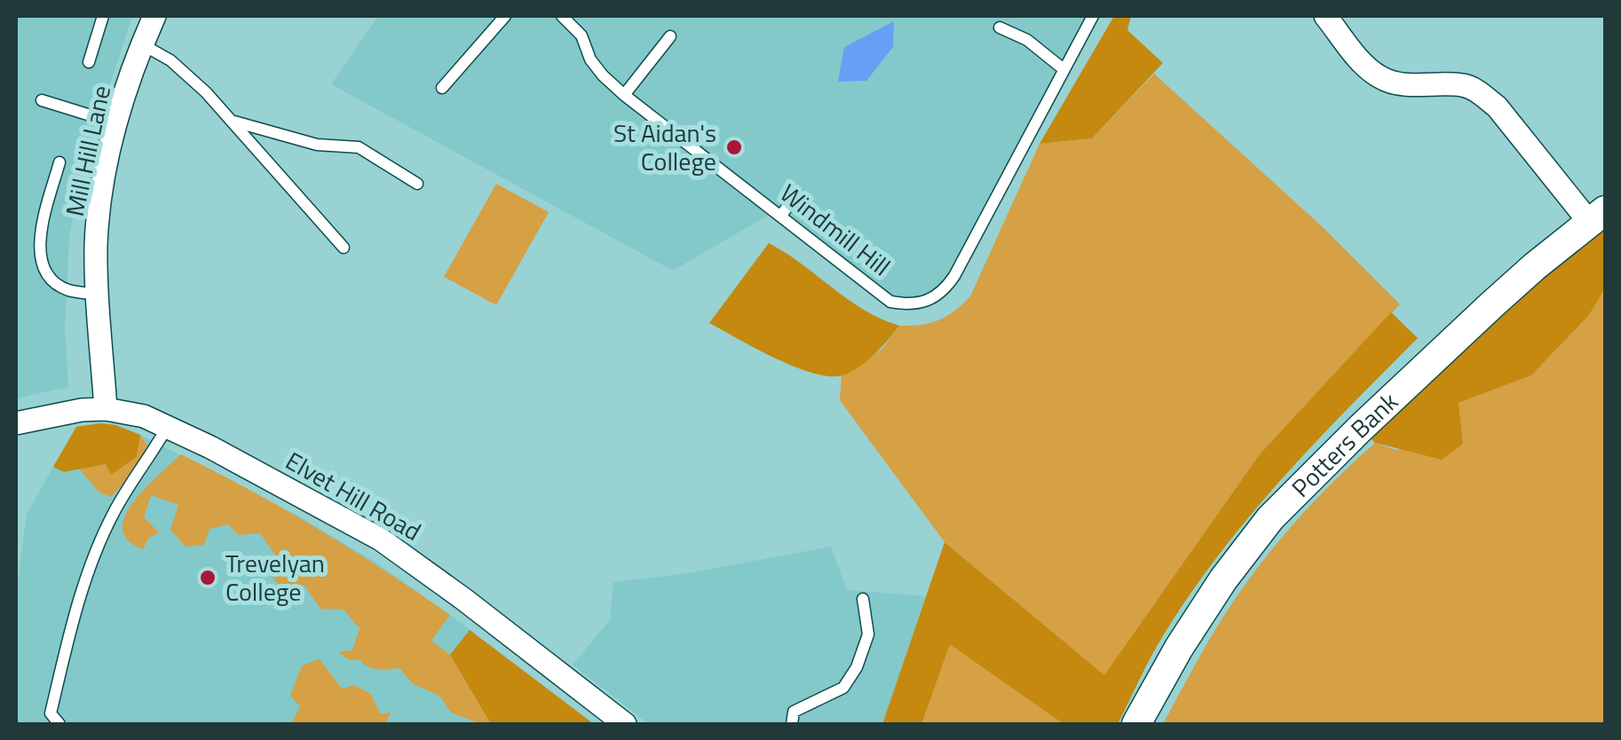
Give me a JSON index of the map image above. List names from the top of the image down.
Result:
{
  "streets": {
    "street": ["Mill Hill Lane", "Potters Bank", "Elvet Hill Road"],
    "lane": ["Windmill Hill"]
  },
  "crossings": [
    ["Mill Hill Lane", "Elvet Hill Road"]
  ],
  "places": ["St Aidan's College", "Trevelyan College"]
}
